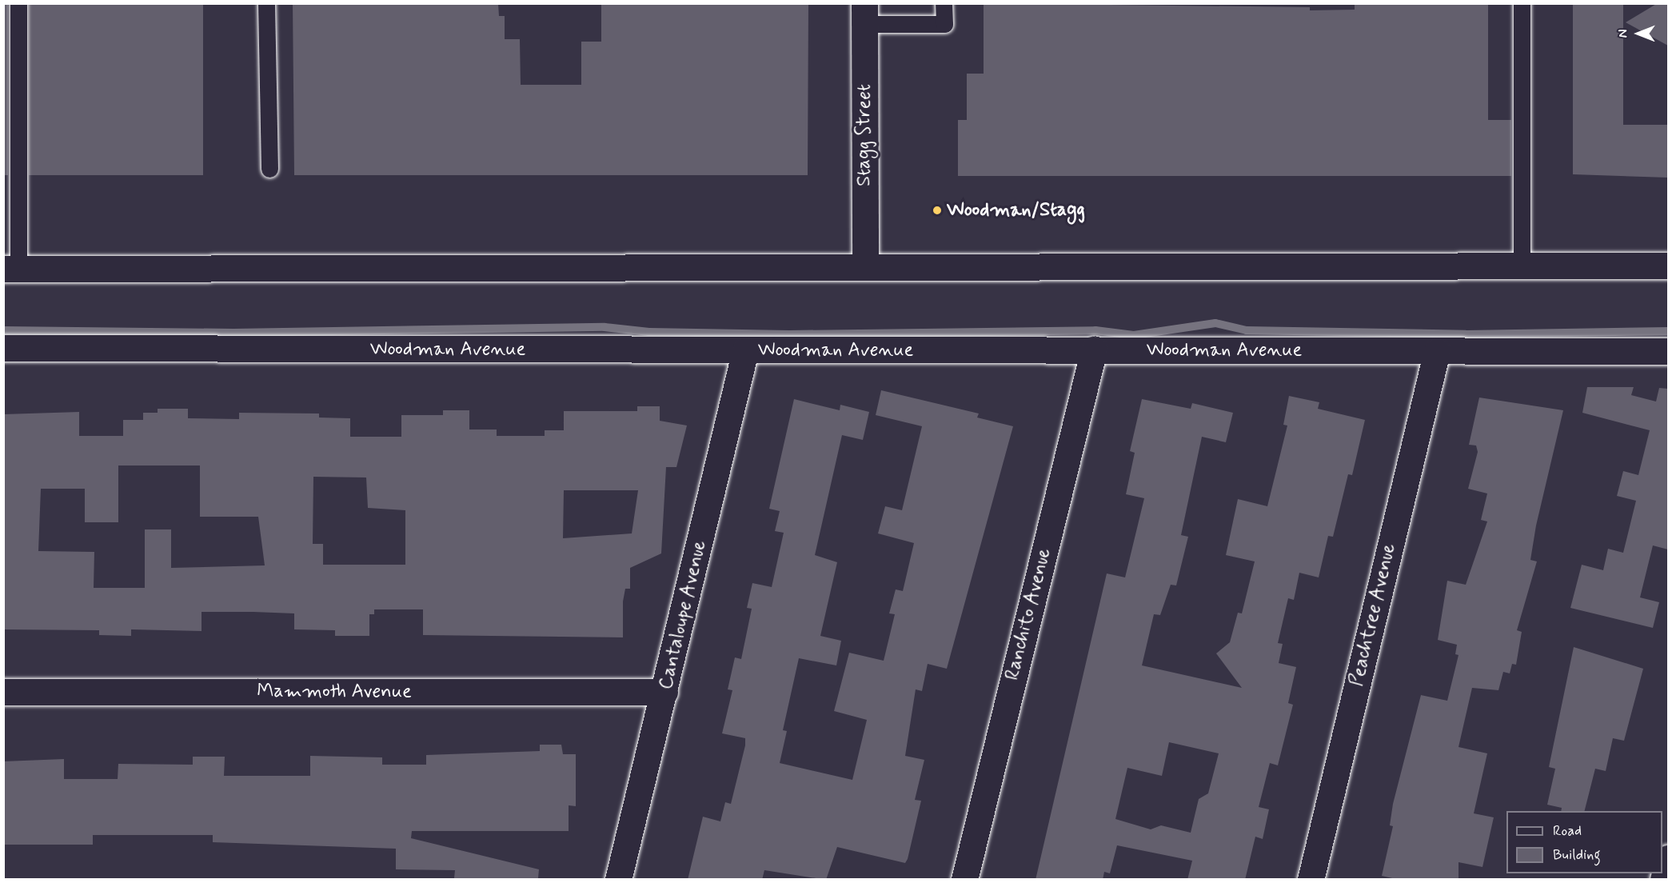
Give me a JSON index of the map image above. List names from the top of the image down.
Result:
{
  "streets": {
    "street": [
      "Stagg Street",
      "Woodman Avenue",
      "Ranchito Avenue",
      "Cantaloupe Avenue",
      "Peachtree Avenue",
      "Mammoth Avenue"
    ]
  },
  "crossings": [
    ["Woodman Avenue", "Ranchito Avenue"],
    ["Woodman Avenue", "Cantaloupe Avenue"],
    ["Woodman Avenue", "Peachtree Avenue"],
    ["Cantaloupe Avenue", "Mammoth Avenue"]
  ],
  "places": ["Woodman/Stagg"],
  "legend": ["Road", "Building"],
  "north": "left"
}
